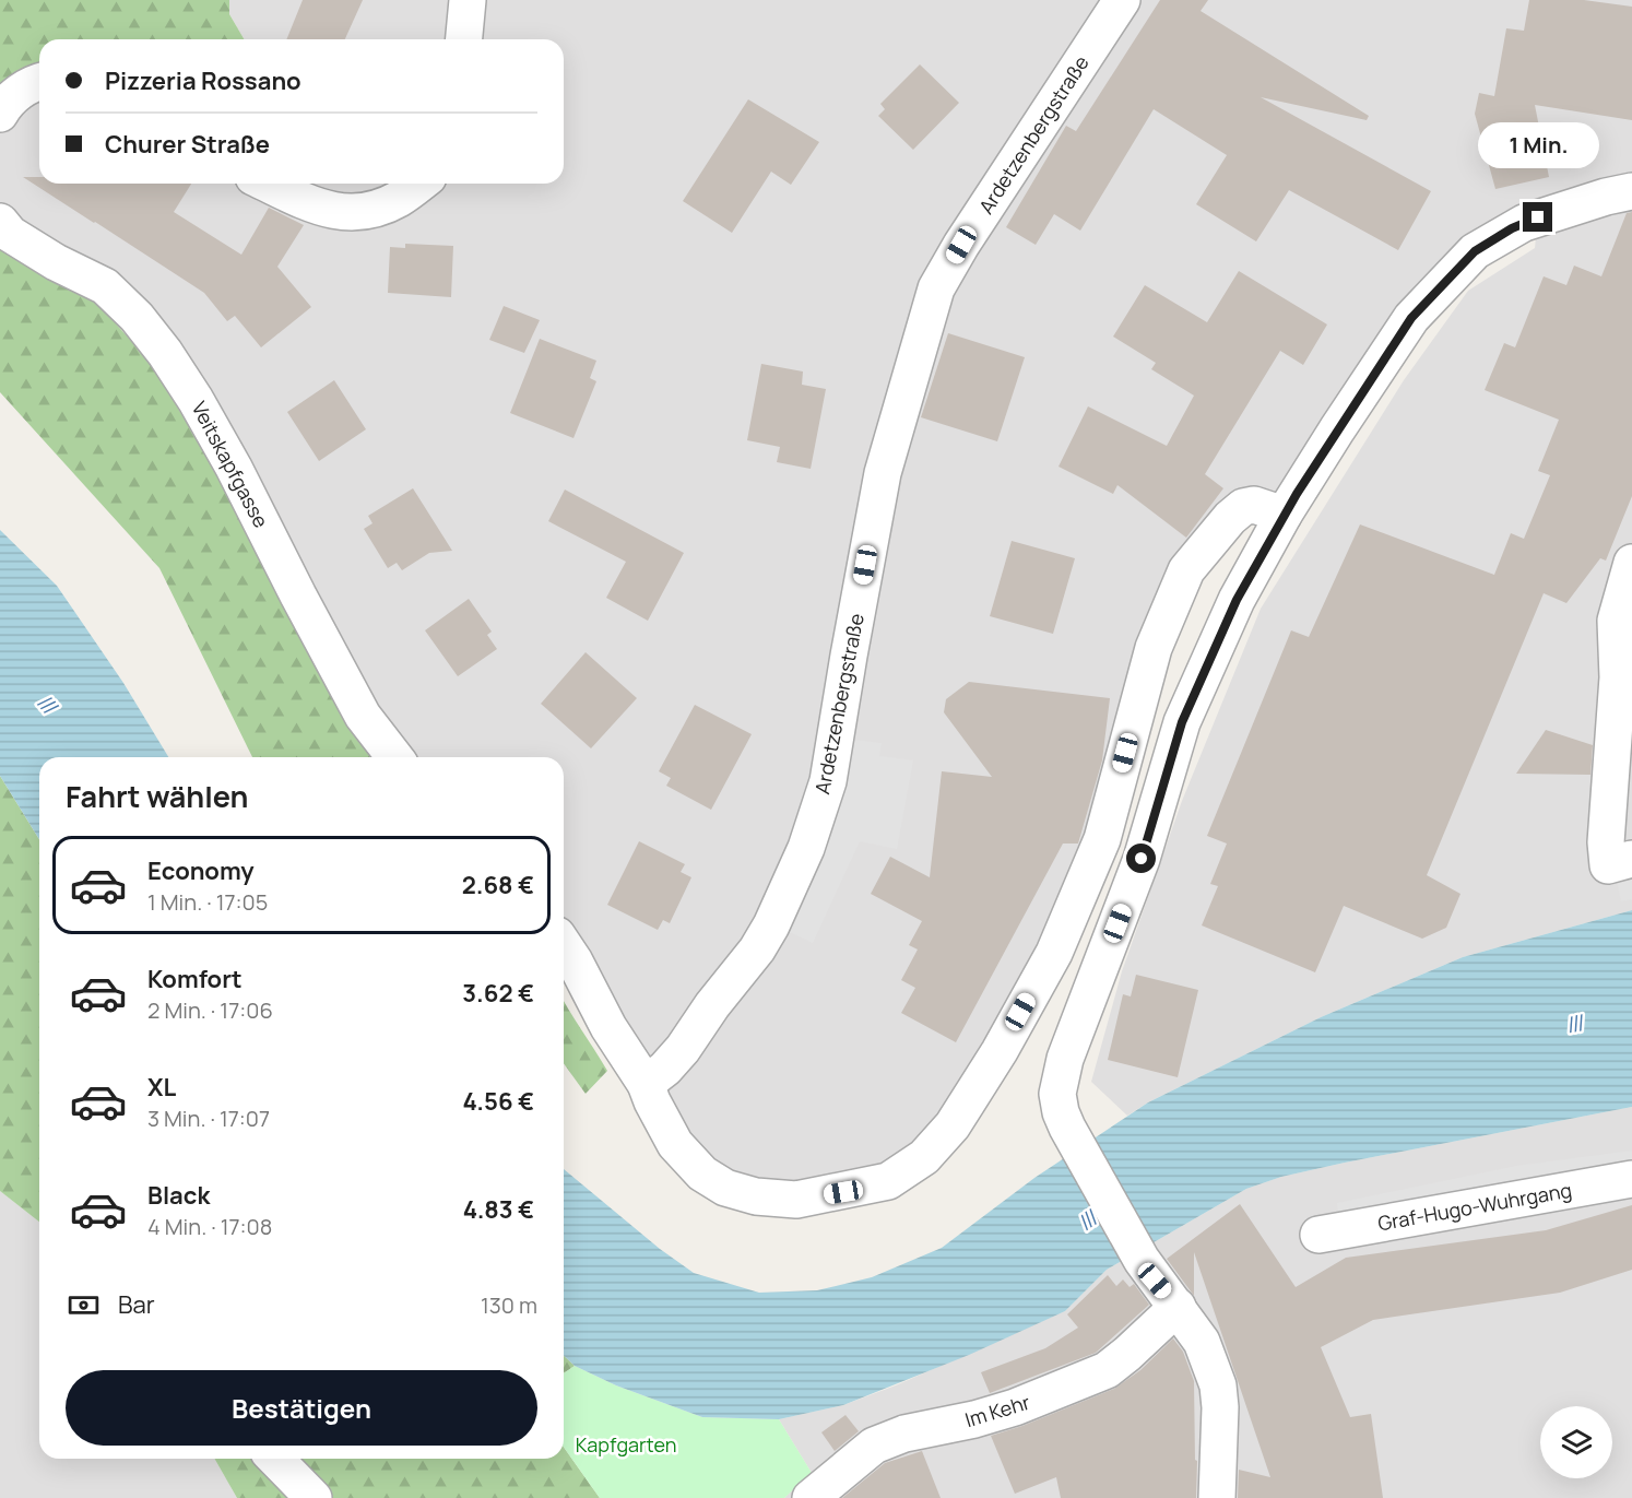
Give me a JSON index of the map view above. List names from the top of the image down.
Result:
{
  "streets": {
    "street": [
      "Ardetzenbergstraße",
      "Veitskapfgasse",
      "Graf-Hugo-Wuhrgang",
      "Im Kehr"
    ]
  },
  "water": ["Ill"],
  "parks": ["Kapfgarten"],
  "page": {
    "banner": ["Pizzeria Rossano", "Churer Straße"],
    "bubble": "1 Min.",
    "heading": "Fahrt wählen",
    "list": [
      {
        "name": "Economy",
        "note": "1 Min. · 17:05",
        "value": "2.68 €"
      },
      {
        "name": "Komfort",
        "note": "2 Min. · 17:06",
        "value": "3.62 €"
      },
      {
        "name": "XL",
        "note": "3 Min. · 17:07",
        "value": "4.56 €"
      },
      {
        "name": "Black",
        "note": "4 Min. · 17:08",
        "value": "4.83 €"
      }
    ],
    "pay": ["Bar", "130 m"],
    "buttons": "Bestätigen"
  }
}
